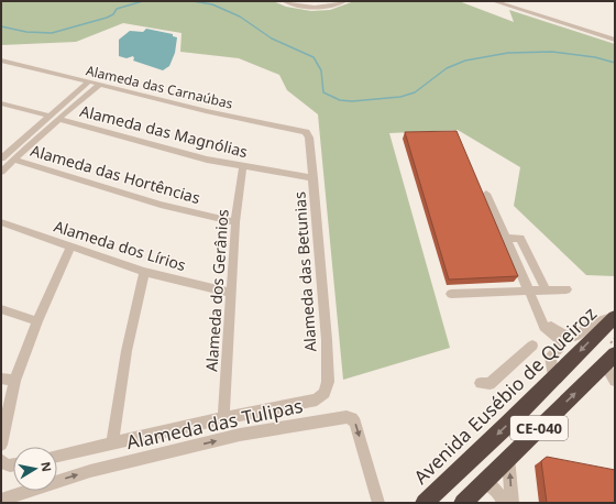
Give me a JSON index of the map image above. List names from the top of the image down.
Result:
{
  "streets": {
    "highway": ["Avenida Eusébio de Queiroz", "CE-040"],
    "street": [
      "Alameda das Carnaúbas",
      "Alameda das Magnólias",
      "Alameda das Hortências",
      "Alameda dos Lírios",
      "Alameda das Betunias",
      "Alameda dos Gerânios",
      "Alameda das Tulipas"
    ]
  },
  "crossings": [
    ["Alameda das Carnaúbas", "Alameda das Betunias"],
    ["Alameda das Magnólias", "Alameda das Betunias"],
    ["Alameda das Magnólias", "Alameda dos Gerânios"],
    ["Alameda das Hortências", "Alameda dos Gerânios"],
    ["Alameda dos Lírios", "Alameda dos Gerânios"],
    ["Alameda das Betunias", "Alameda dos Gerânios"]
  ],
  "north": "right"
}
